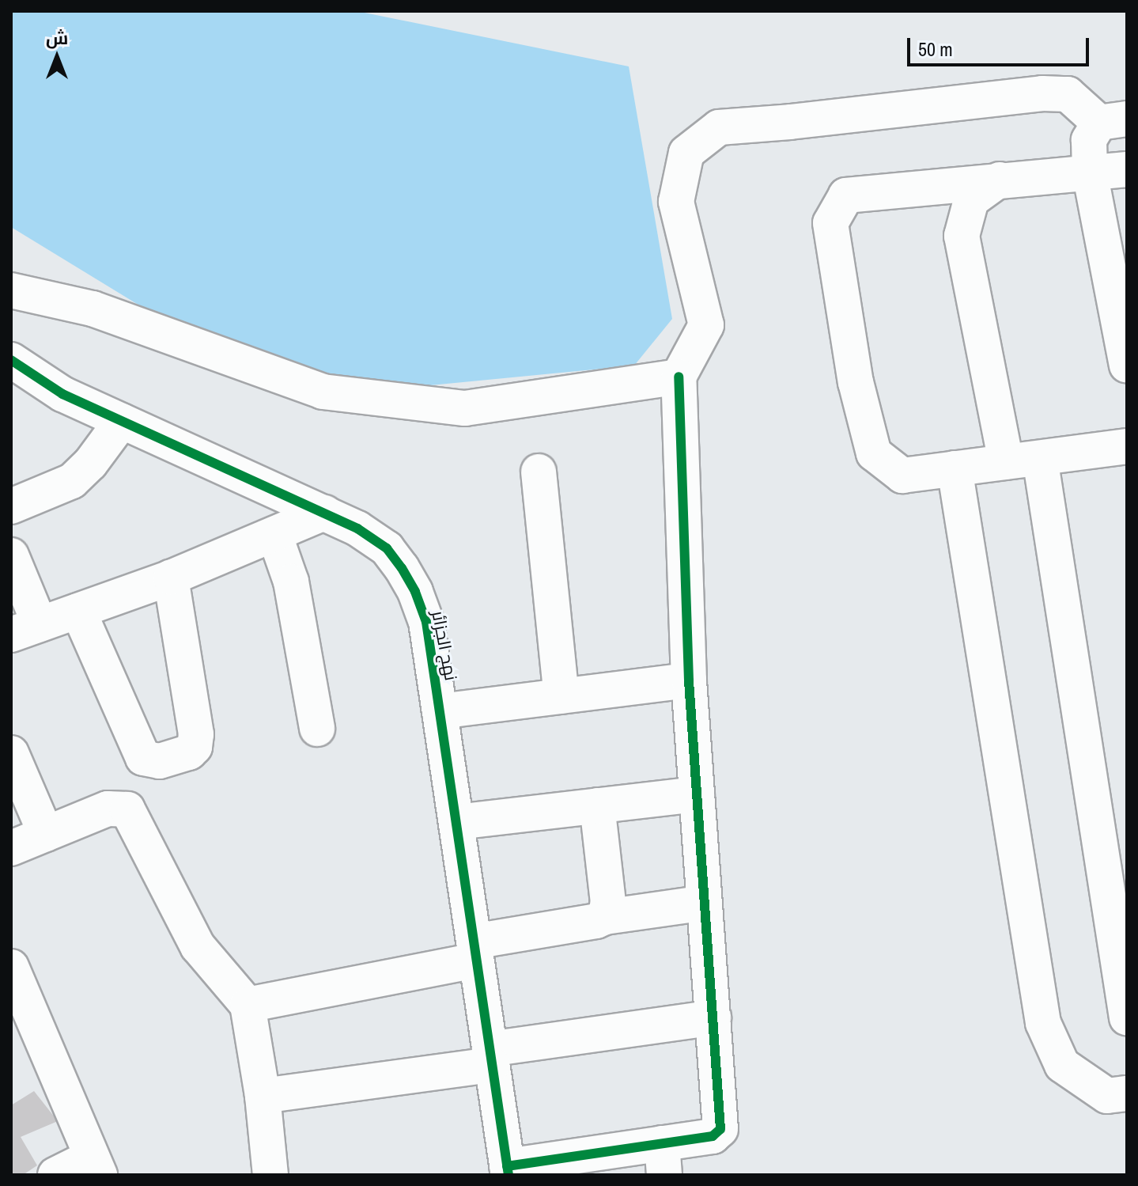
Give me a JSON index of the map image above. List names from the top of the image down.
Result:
{
  "streets": {
    "street": ["نهج الجزائر"]
  },
  "scale_bar": "50 m",
  "north": "top"
}
